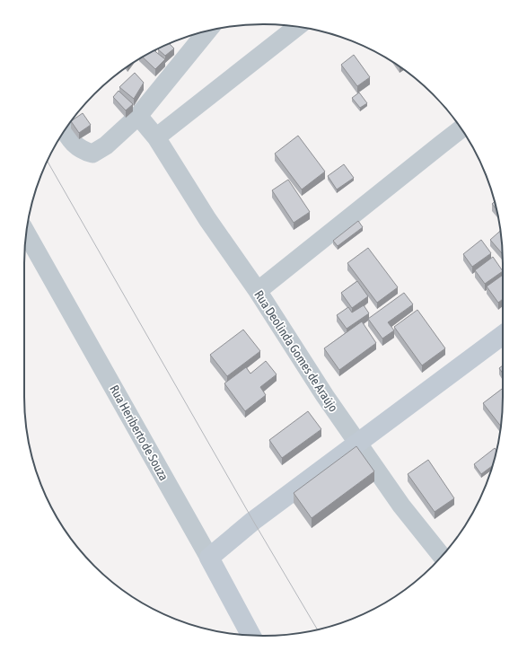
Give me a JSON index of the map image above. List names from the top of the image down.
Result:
{
  "streets": {
    "street": ["Rua Deolinda Gomes de Araújo", "Rua Heriberto de Souza"]
  }
}
